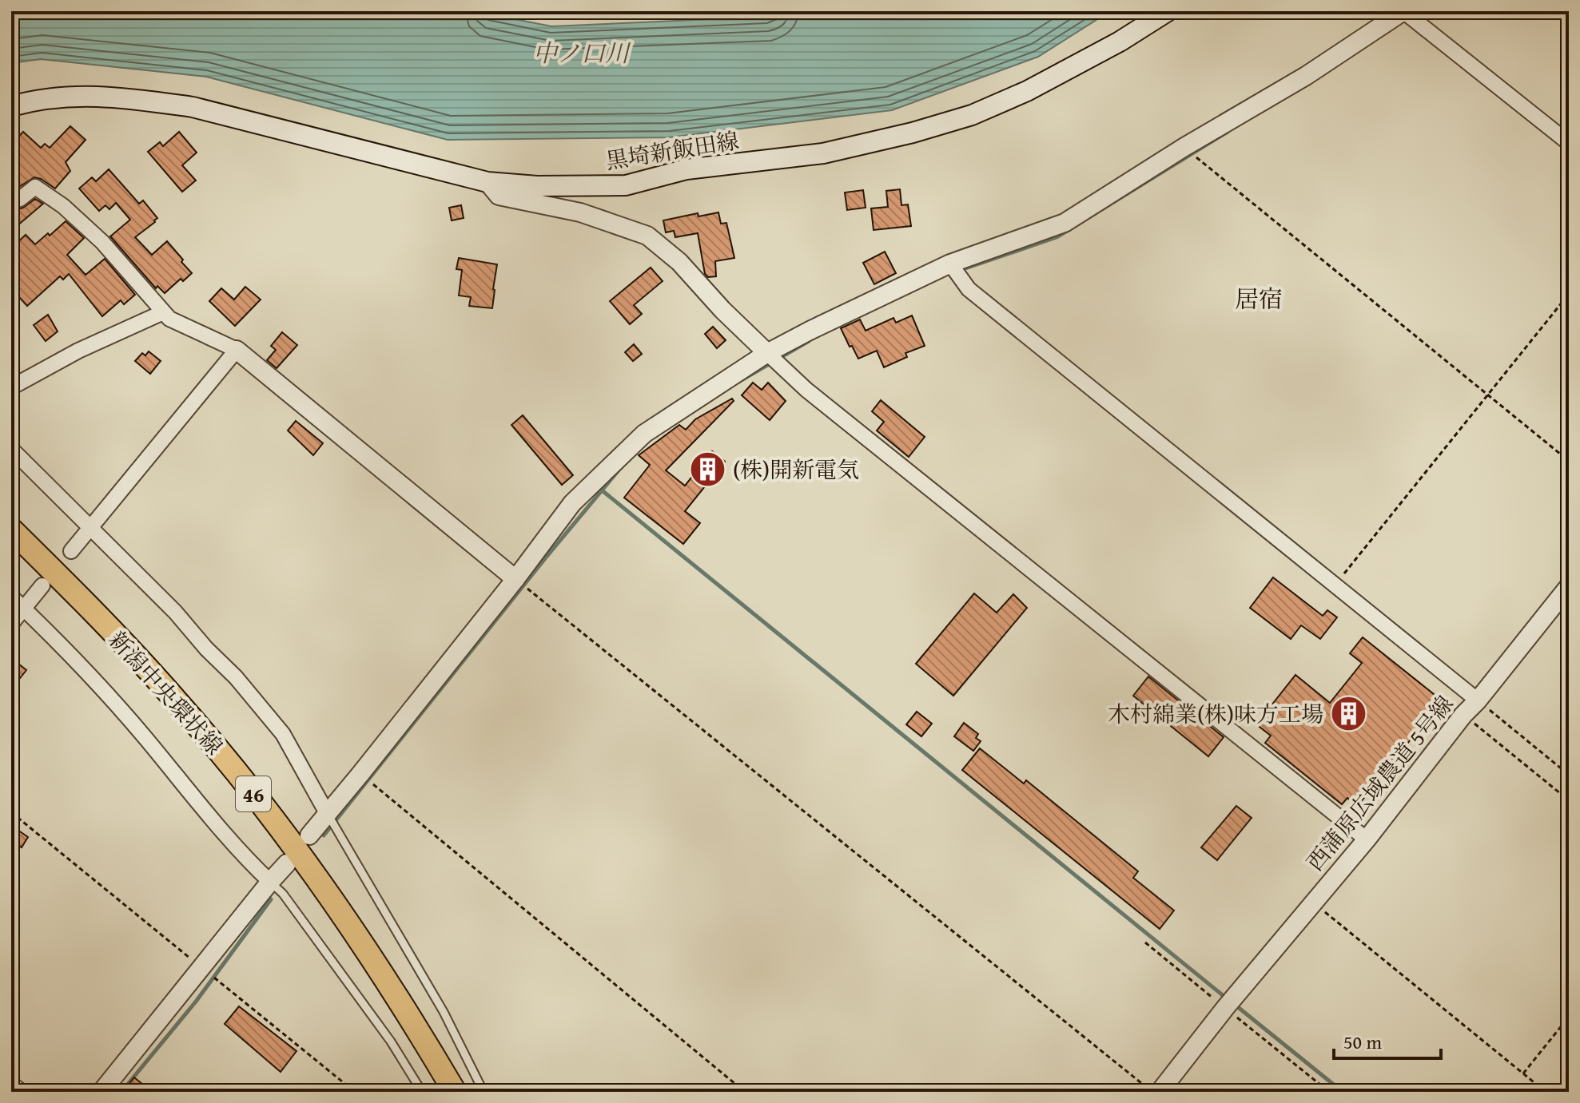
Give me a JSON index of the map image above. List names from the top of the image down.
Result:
{
  "streets": {
    "main road": ["黒埼新飯田線", "新潟中央環状線", "46"],
    "street": ["西蒲原広域農道 5号線"]
  },
  "districts": ["居宿"],
  "water": ["中ノ口川"],
  "places": {
    "building": ["(株)開新電気", "木村綿業(株)味方工場"]
  },
  "scale_bar": "50 m"
}
